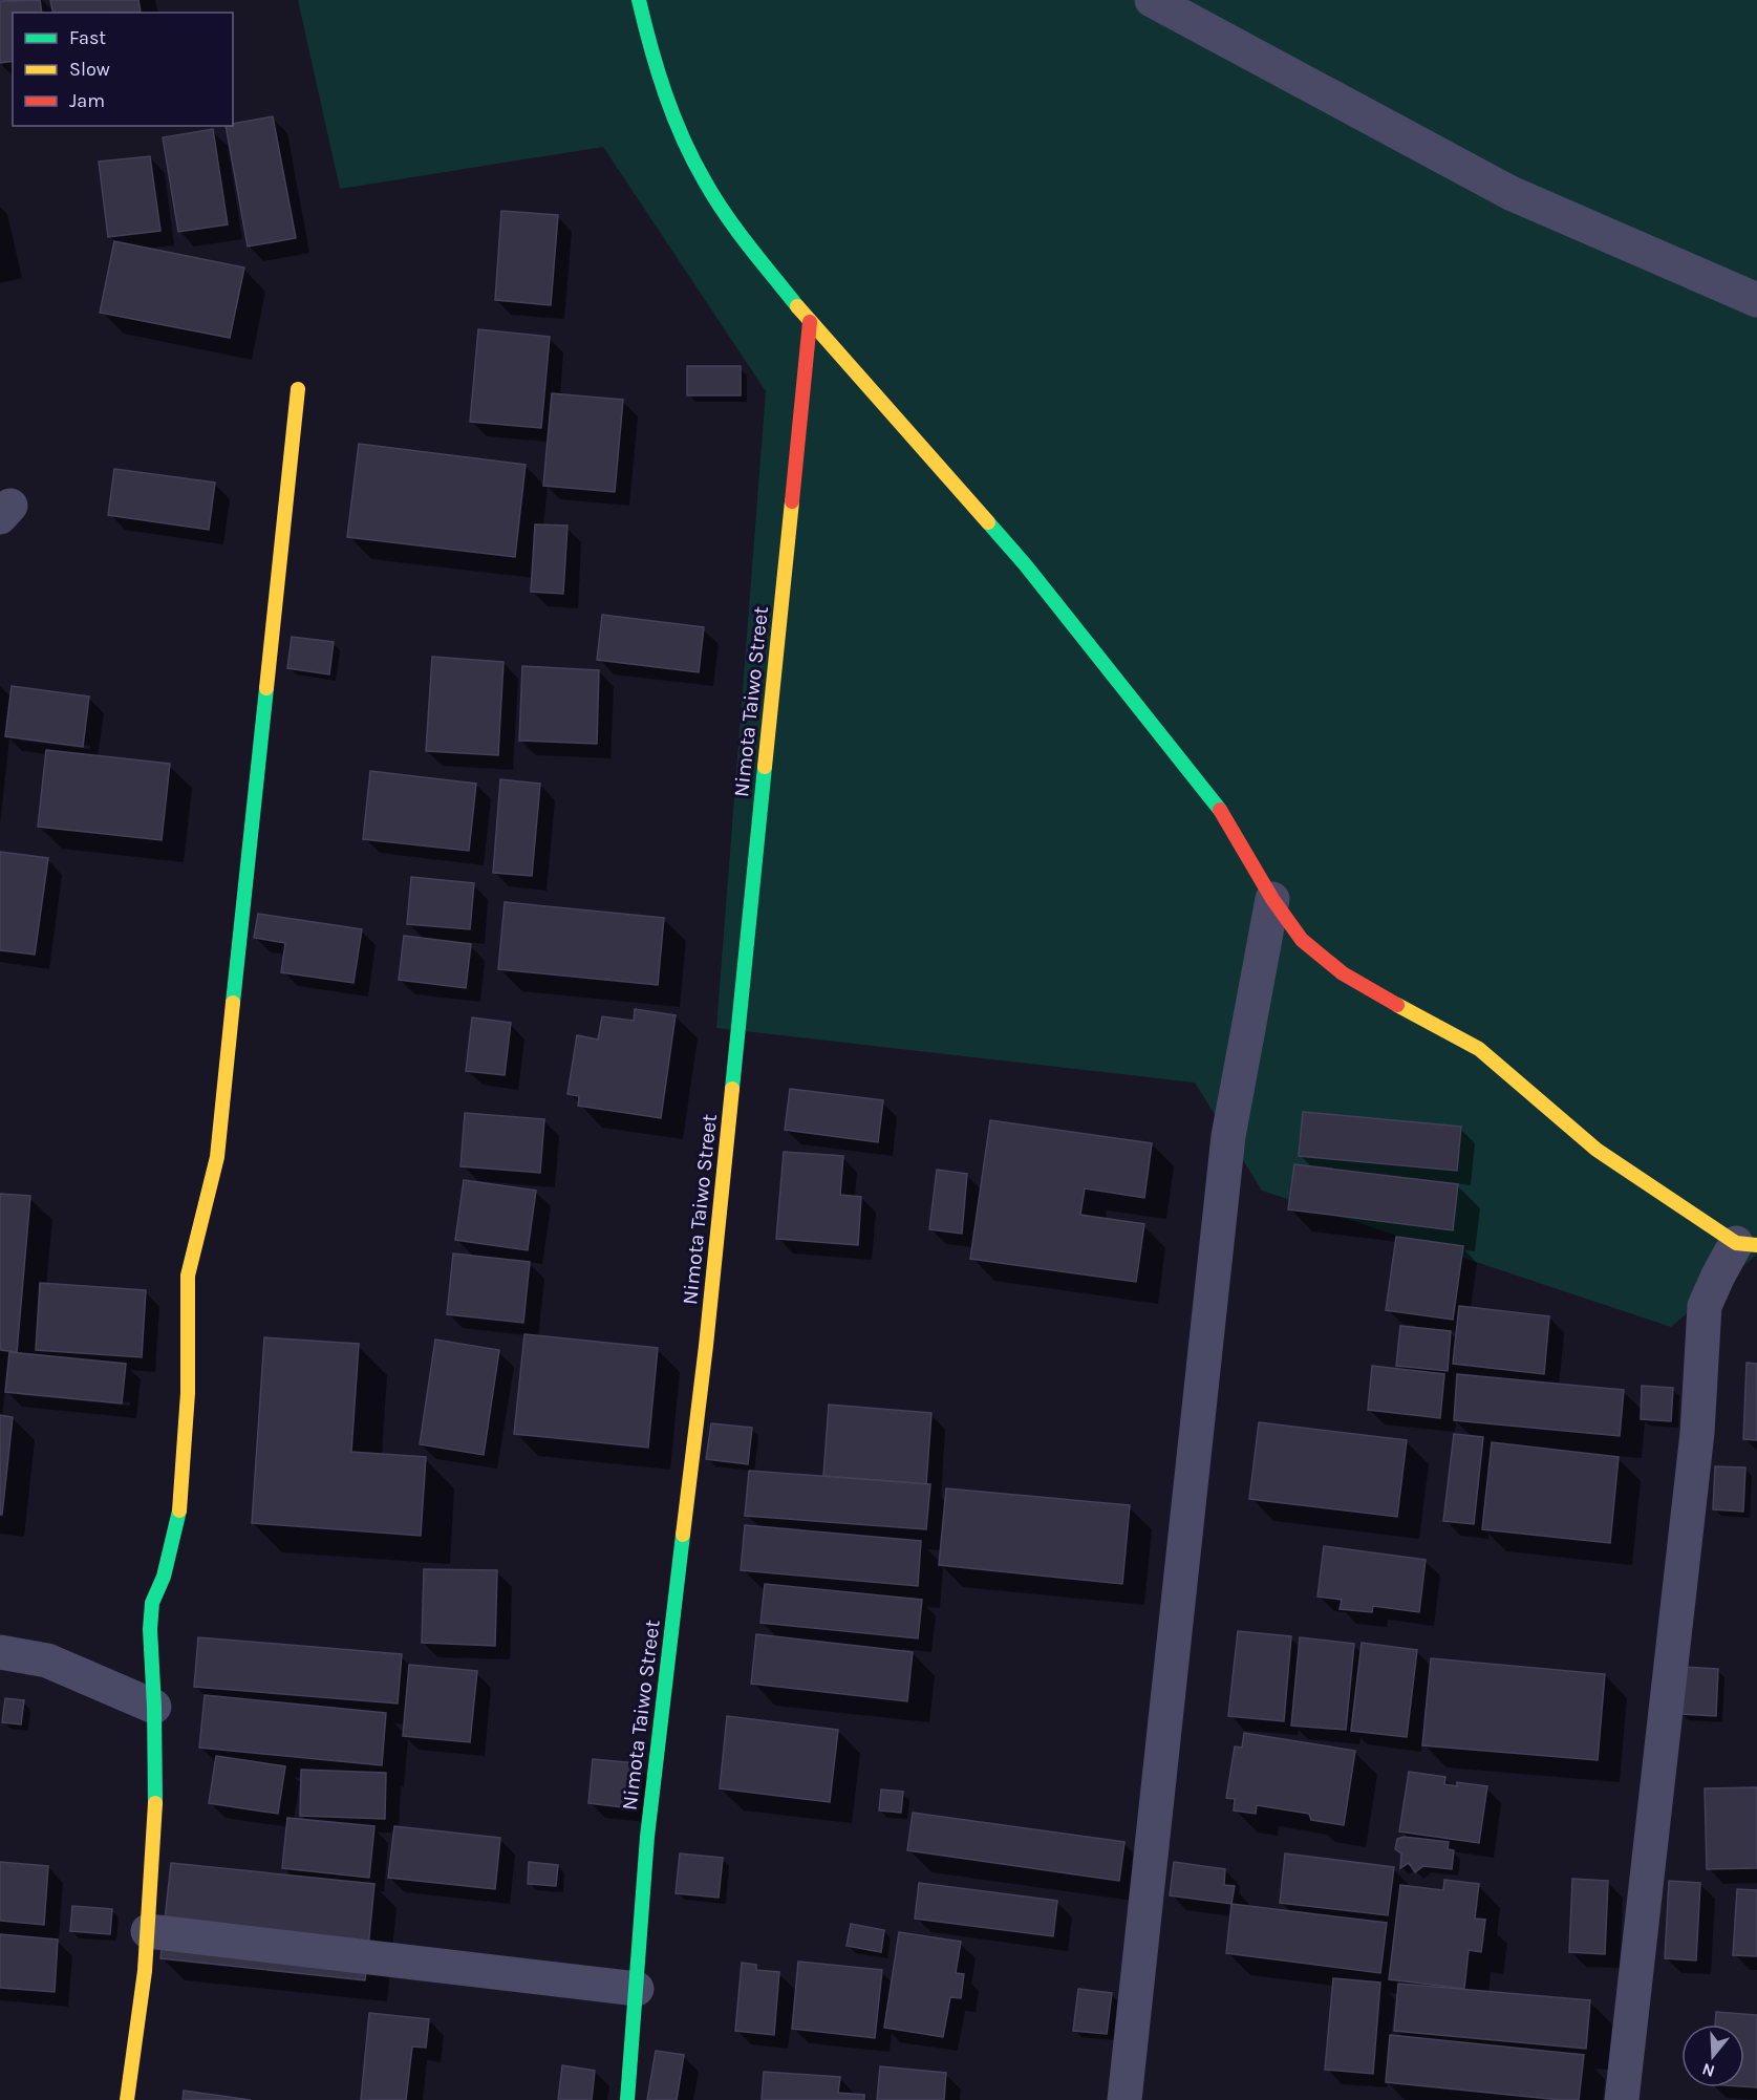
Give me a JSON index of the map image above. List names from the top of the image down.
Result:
{
  "streets": {
    "street": ["Nimota Taiwo Street"]
  },
  "legend": ["Fast", "Slow", "Jam"],
  "north": "bottom"
}
